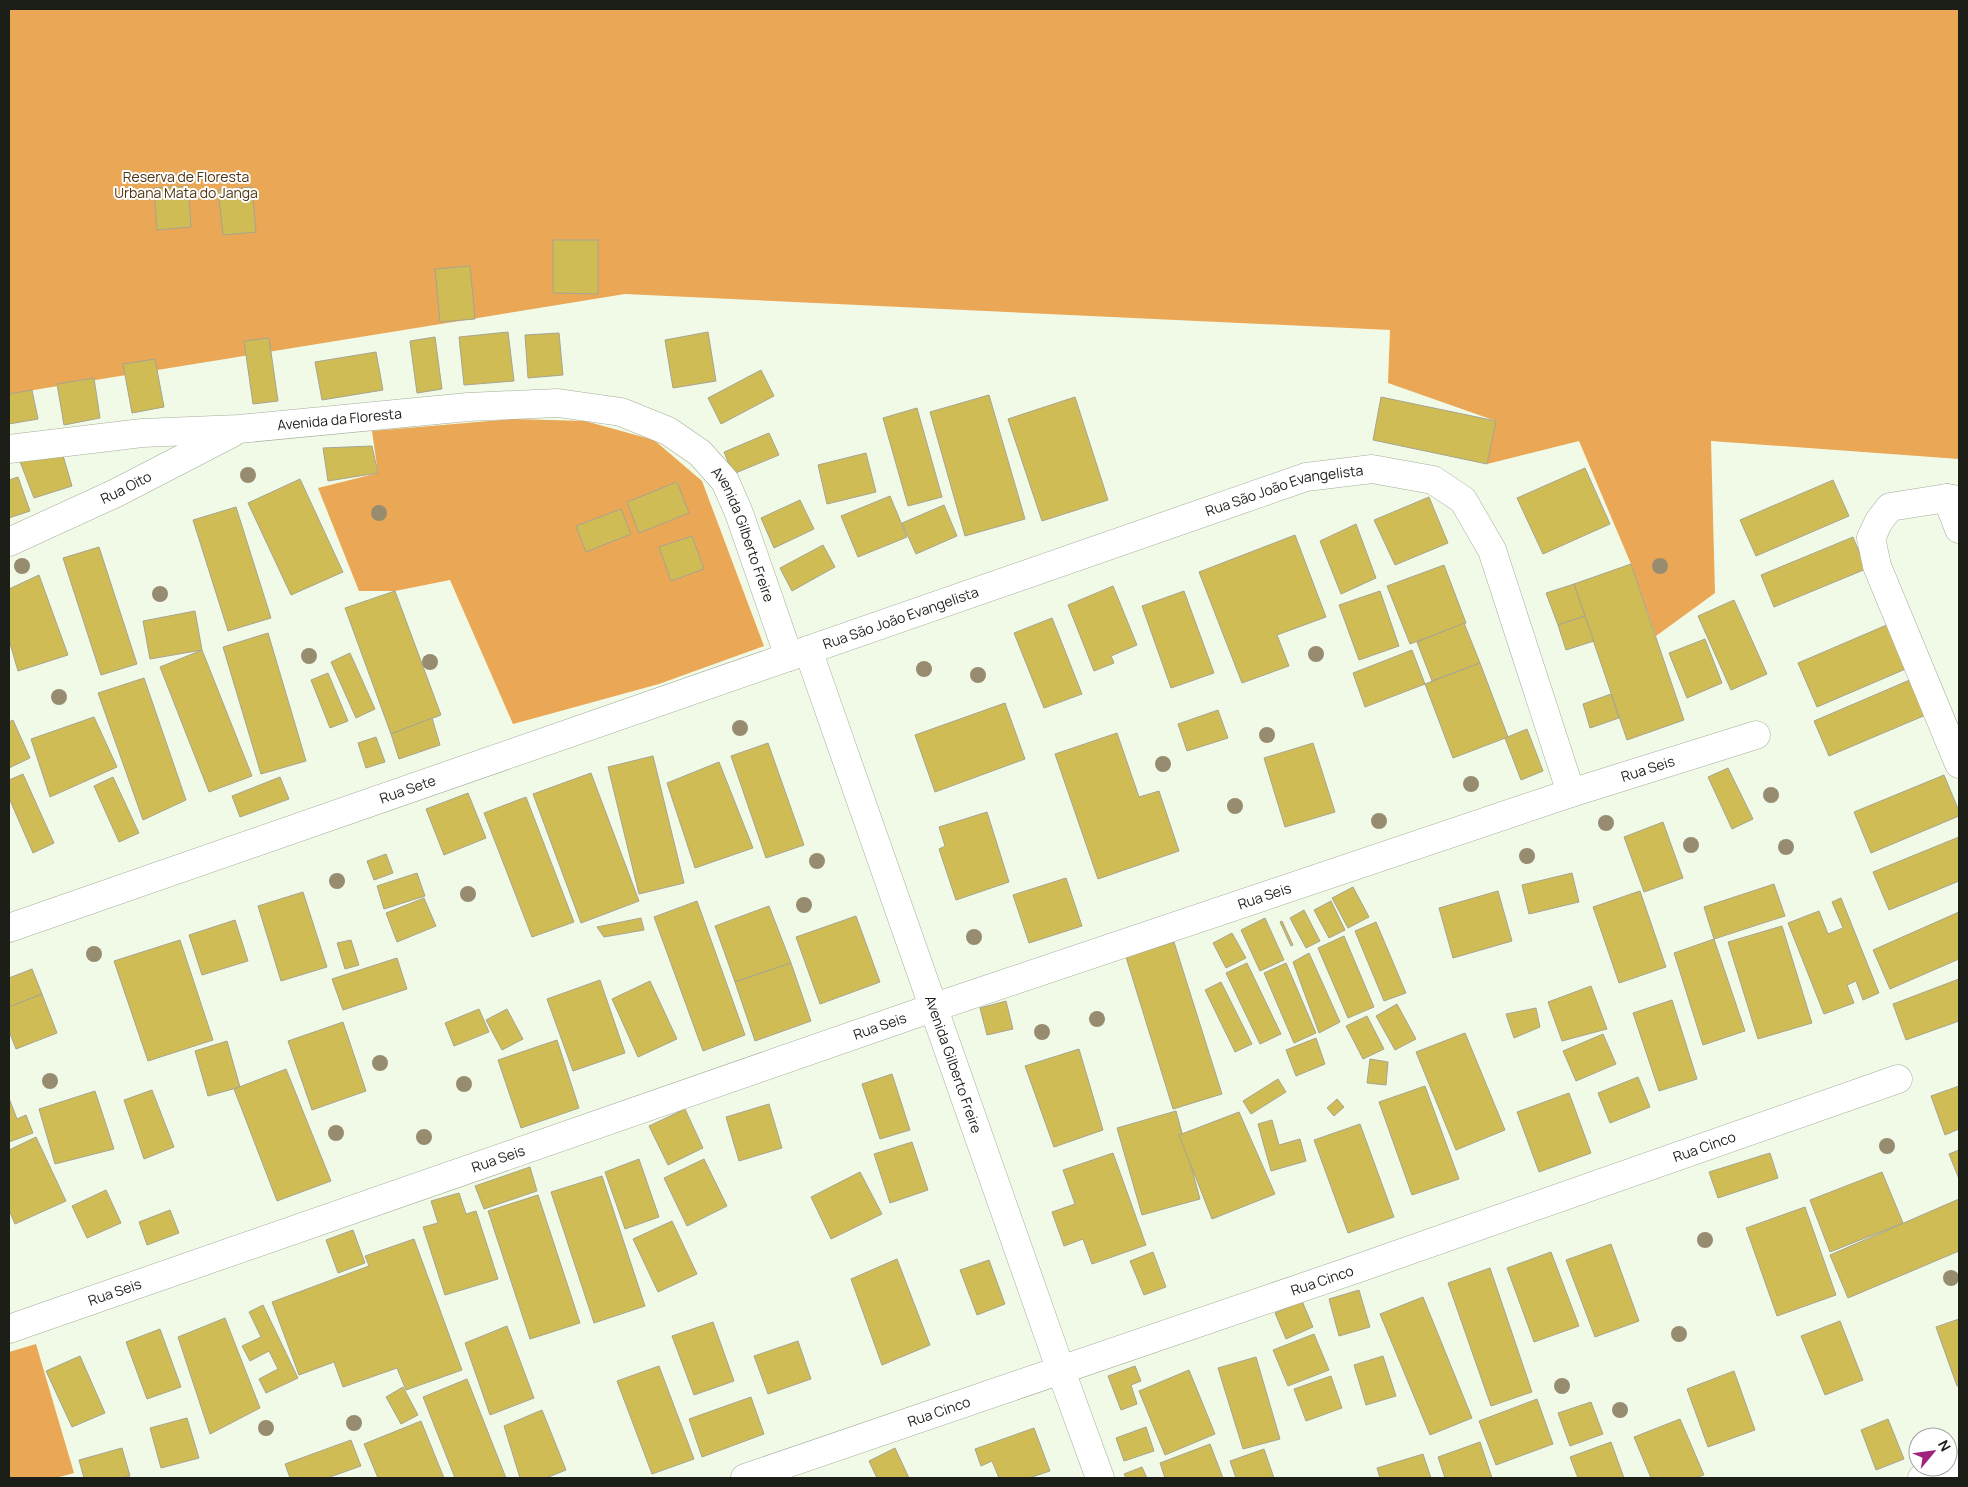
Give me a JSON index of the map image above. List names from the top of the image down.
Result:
{
  "streets": {
    "street": [
      "Avenida da Floresta",
      "Rua Oito",
      "Rua São João Evangelista",
      "Avenida Gilberto Freire",
      "Rua Seis",
      "Rua Sete",
      "Rua Cinco"
    ]
  },
  "crossings": [
    ["Avenida da Floresta", "Rua Oito"],
    ["Avenida da Floresta", "Avenida Gilberto Freire"],
    ["Rua São João Evangelista", "Avenida Gilberto Freire"],
    ["Rua São João Evangelista", "Rua Seis"],
    ["Rua São João Evangelista", "Rua Sete"],
    ["Avenida Gilberto Freire", "Rua Seis"],
    ["Avenida Gilberto Freire", "Rua Sete"],
    ["Avenida Gilberto Freire", "Rua Cinco"]
  ],
  "parks": ["Reserva de Floresta Urbana Mata do Janga"],
  "north": "top right"
}
